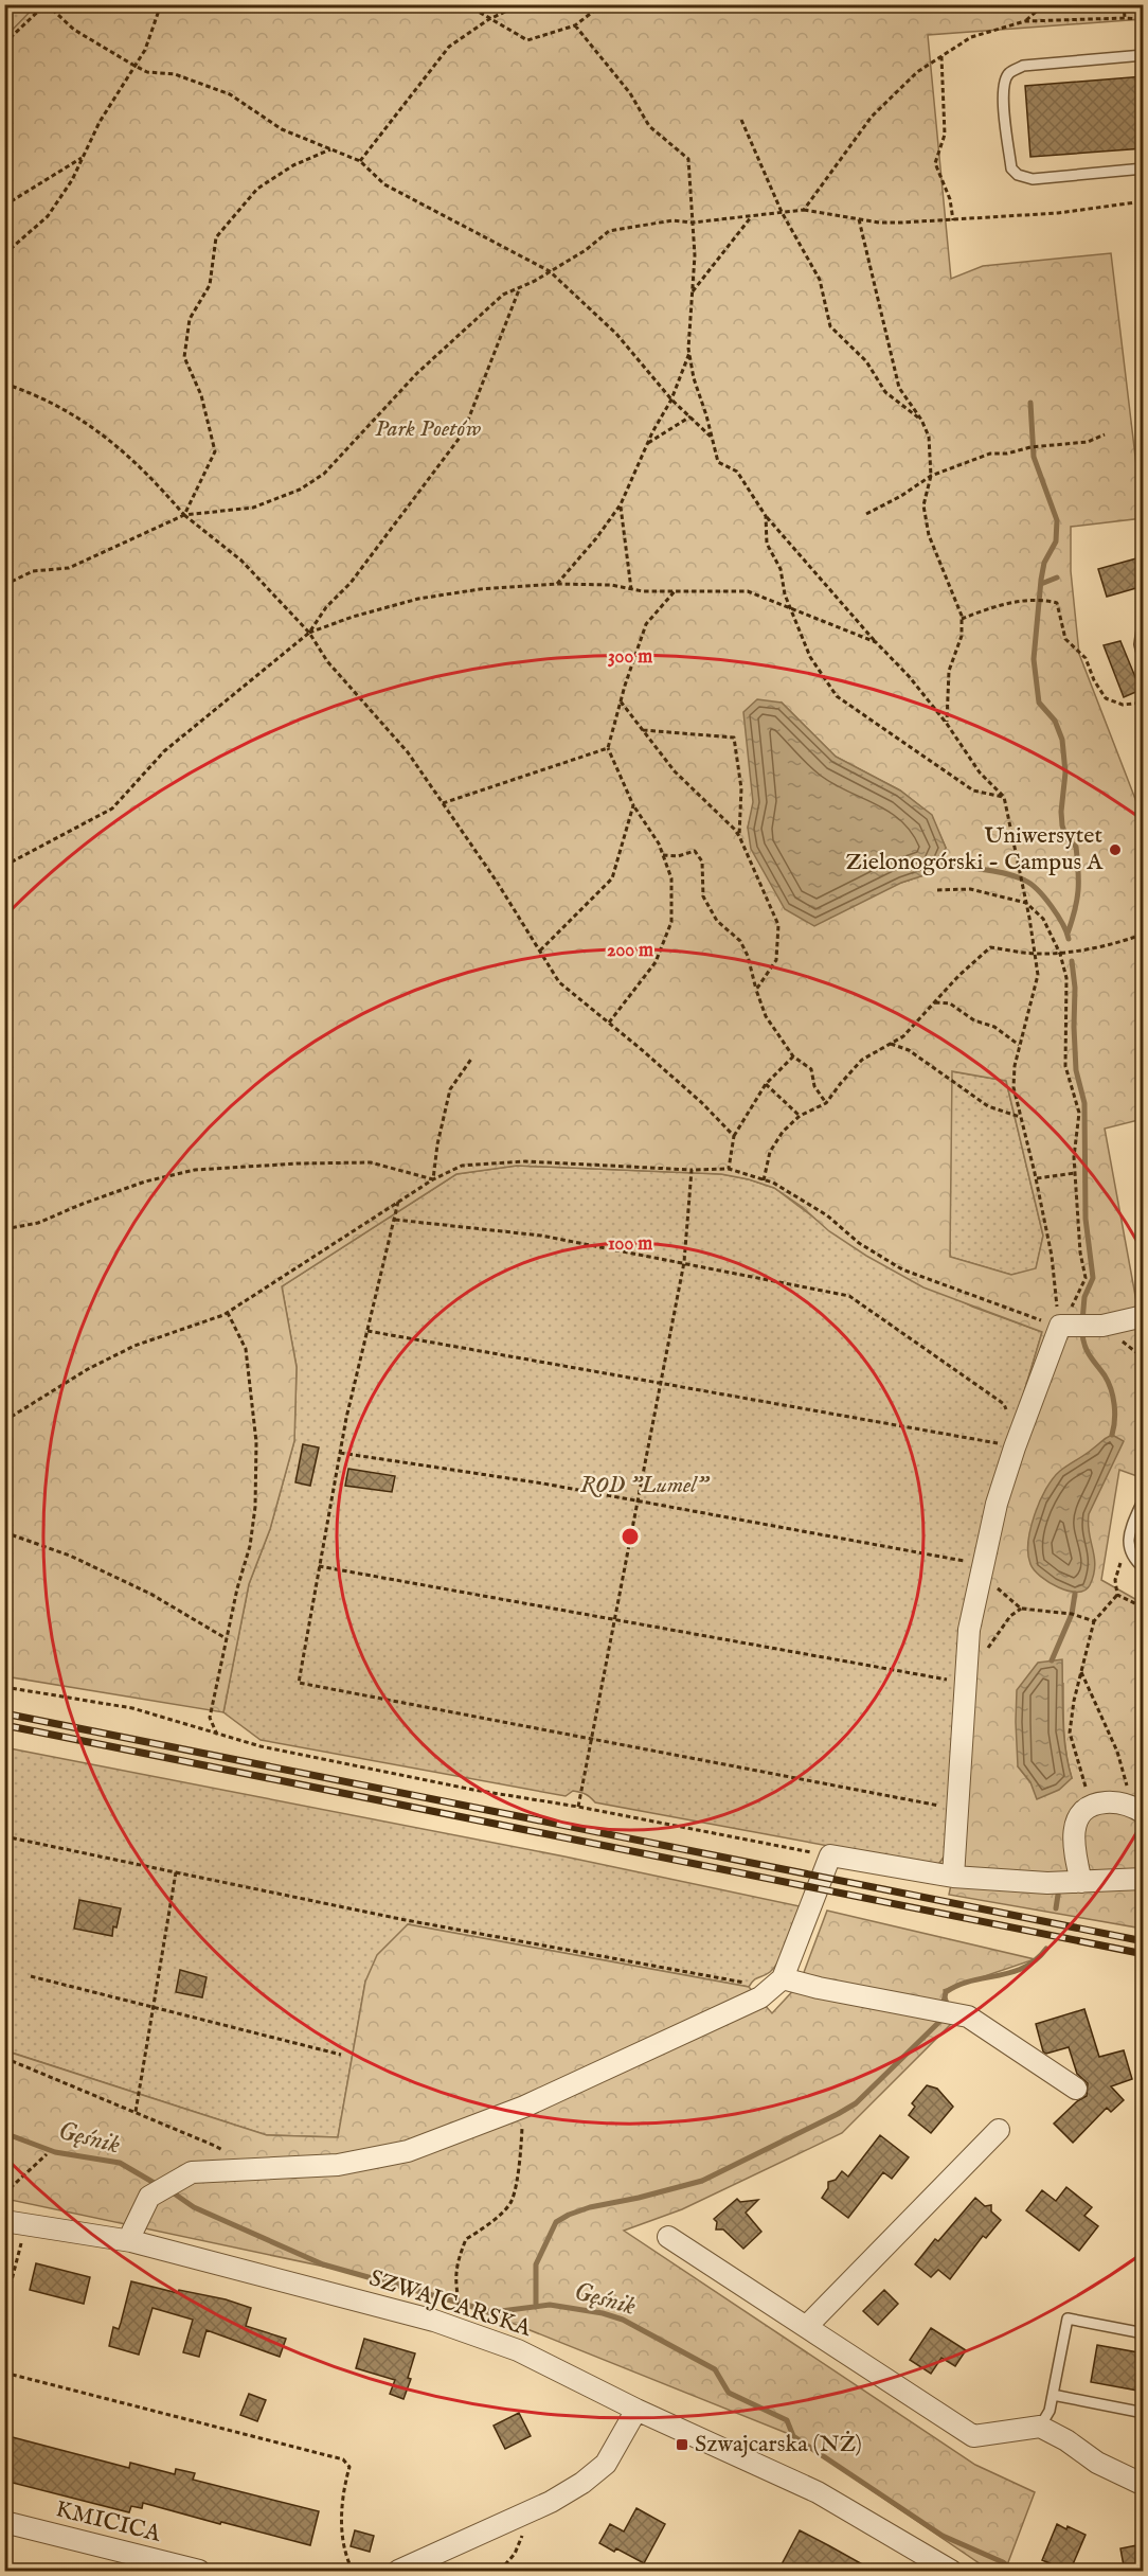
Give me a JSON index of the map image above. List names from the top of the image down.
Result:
{
  "streets": {
    "street": ["SZWAJCARSKA", "KMICICA"]
  },
  "water": ["Gęśnik"],
  "parks": ["Park Poetów", "ROD \"Lumel\""],
  "places": {
    "other": ["Uniwersytet Zielonogórski - Campus A"],
    "transit": ["Szwajcarska (NŻ)"]
  },
  "rings": ["300 m", "200 m", "100 m"]
}
